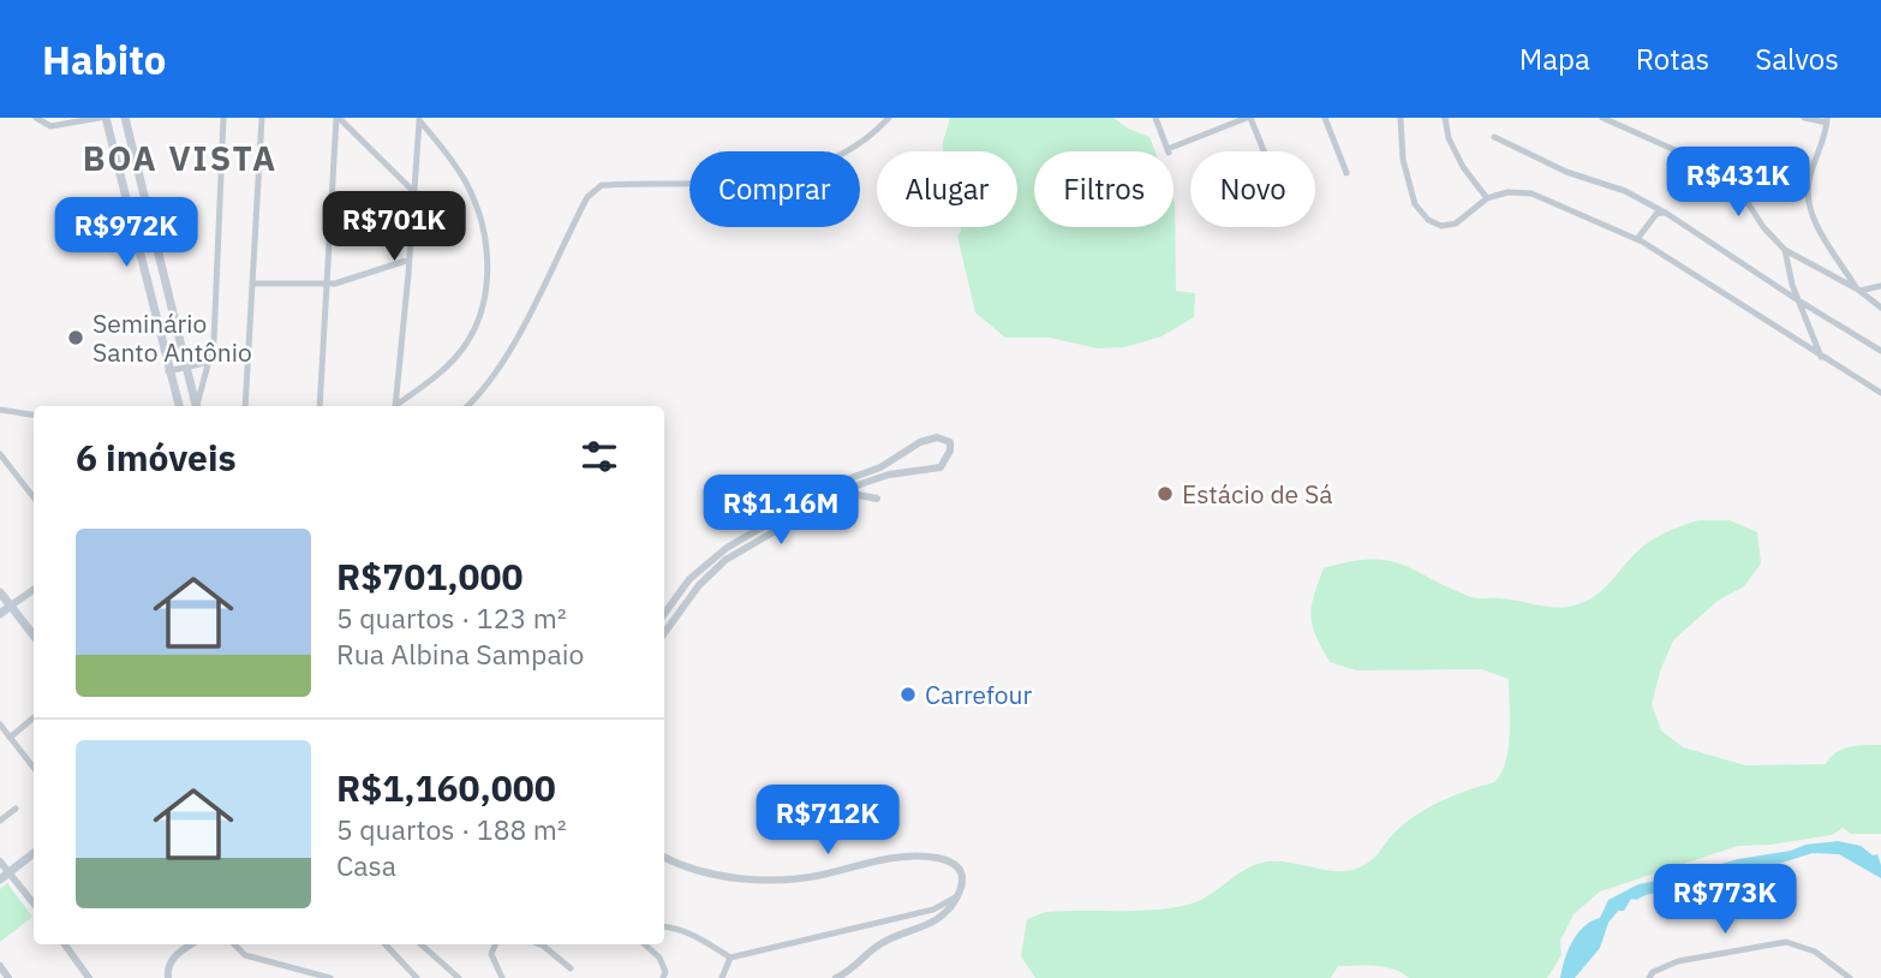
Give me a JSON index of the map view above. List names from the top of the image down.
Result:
{
  "districts": ["BOA VISTA"],
  "places": ["Seminário Santo Antônio", "Estácio de Sá", "Carrefour"],
  "page": {
    "header": "Habito",
    "nav": ["Mapa", "Rotas", "Salvos"],
    "price": [
      "R$431K",
      "R$701K",
      "R$972K",
      "R$1.16M",
      "R$712K",
      "R$773K"
    ],
    "chip": [
      "Comprar",
      "Alugar",
      "Filtros",
      "Novo"
    ],
    "heading": "6 imóveis",
    "list": [
      {
        "name": "R$701,000",
        "note": "5 quartos · 123 m² · Rua Albina Sampaio"
      },
      {
        "name": "R$1,160,000",
        "note": "5 quartos · 188 m² · Casa"
      }
    ]
  }
}
